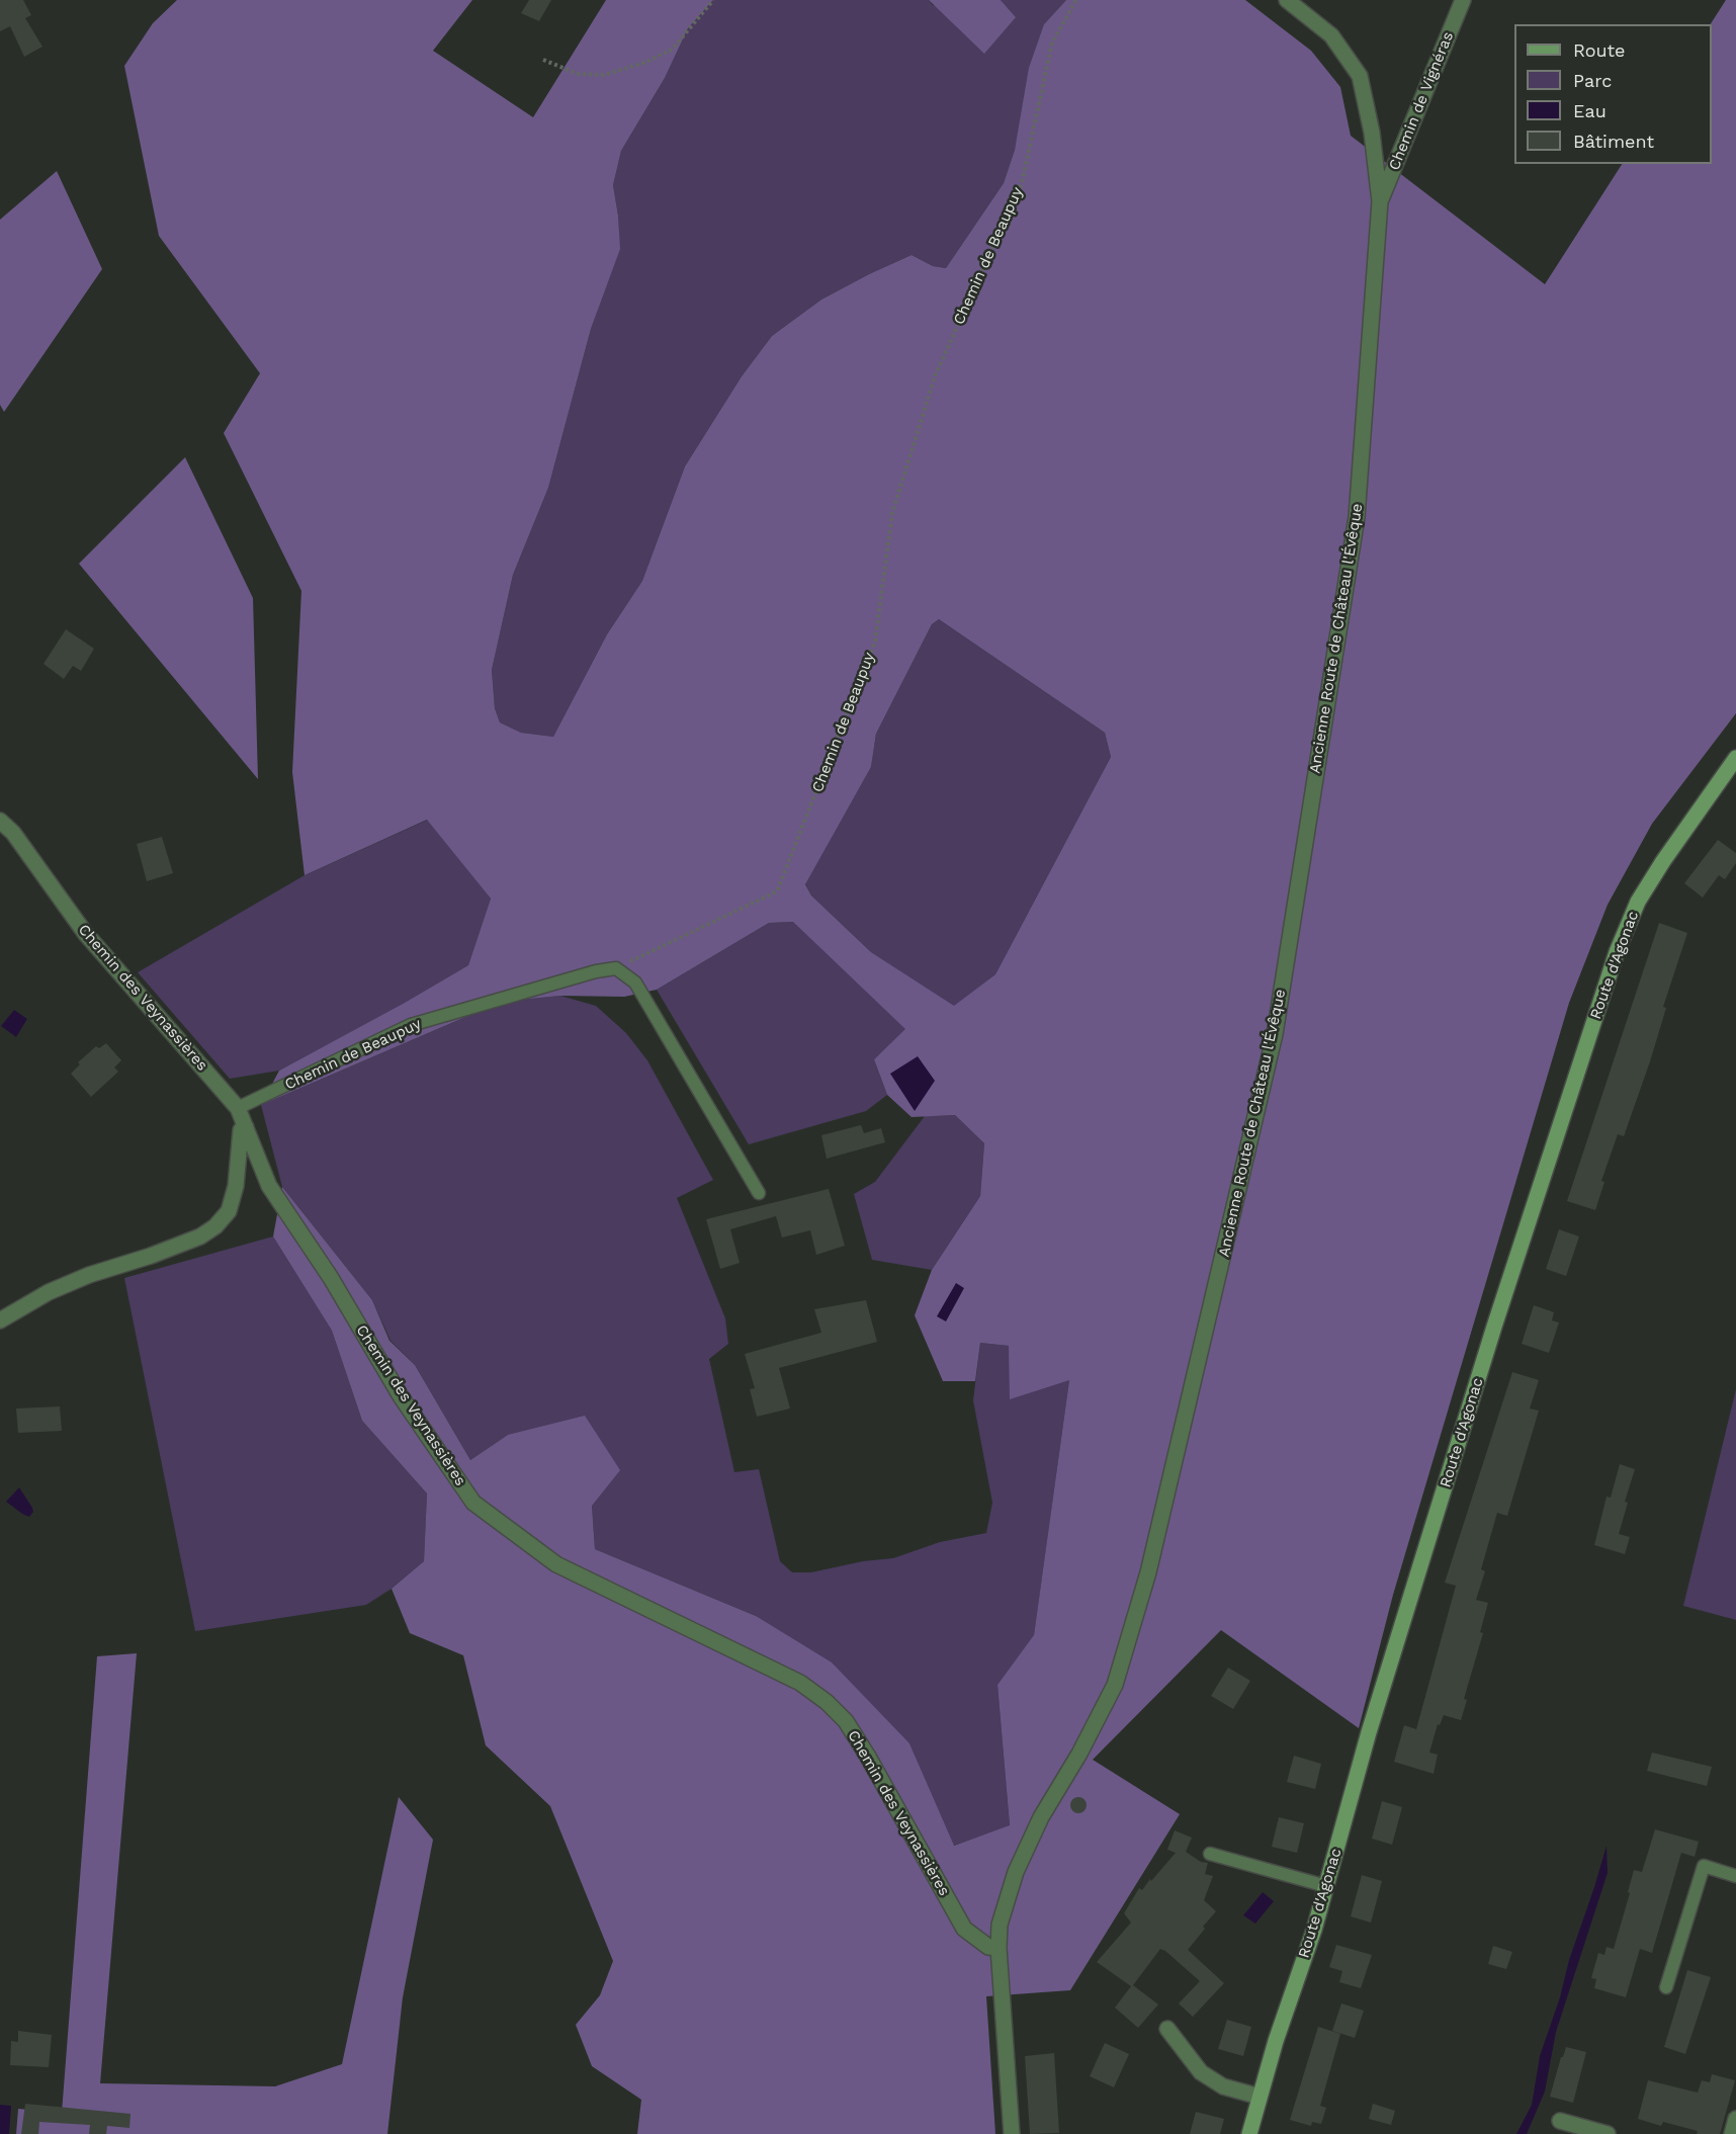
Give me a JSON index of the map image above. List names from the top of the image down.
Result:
{
  "streets": {
    "main road": ["Route d'Agonac"],
    "street": ["Chemin de Vignéras", "Ancienne Route de Château l'Évêque", "Chemin des Veynassières"],
    "lane": ["Chemin de Beaupuy"]
  },
  "crossings": [
    ["Chemin de Vignéras", "Ancienne Route de Château l'Évêque"],
    ["Chemin de Beaupuy", "Chemin des Veynassières"],
    ["Ancienne Route de Château l'Évêque", "Chemin des Veynassières"]
  ],
  "legend": [
    "Route",
    "Parc",
    "Eau",
    "Bâtiment"
  ]
}
